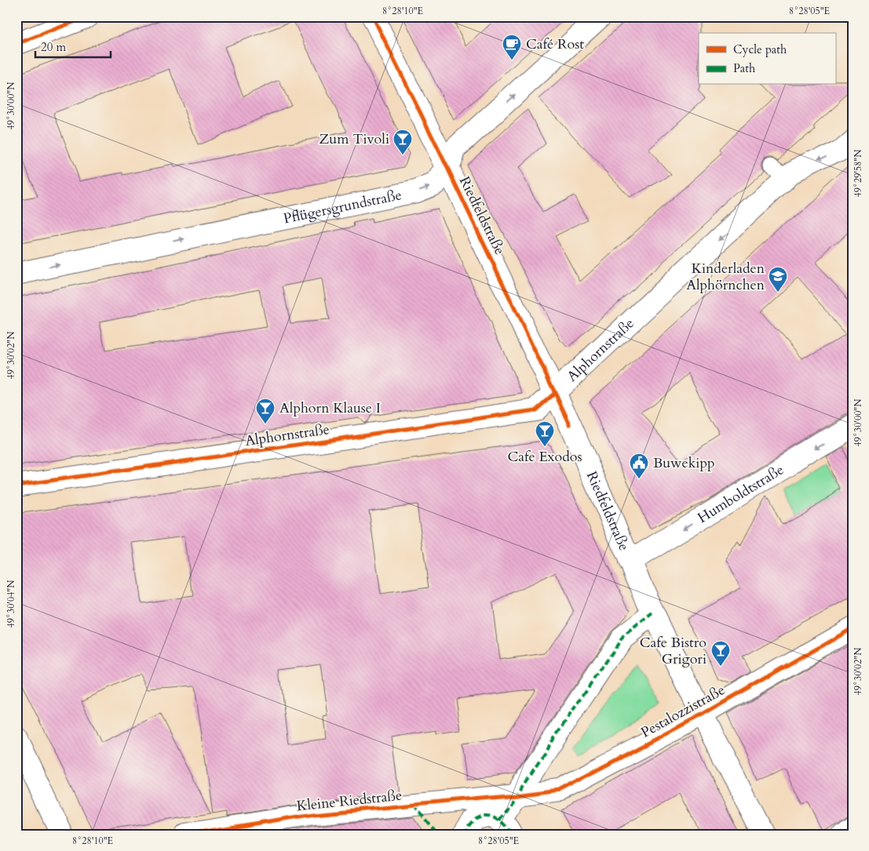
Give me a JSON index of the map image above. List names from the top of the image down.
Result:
{
  "streets": {
    "street": [
      "Pflügersgrundstraße",
      "Riedfeldstraße",
      "Alphornstraße",
      "Humboldtstraße",
      "Pestalozzistraße",
      "Kleine Riedstraße"
    ]
  },
  "crossings": [
    ["Pflügersgrundstraße", "Riedfeldstraße"],
    ["Riedfeldstraße", "Alphornstraße"],
    ["Riedfeldstraße", "Humboldtstraße"],
    ["Riedfeldstraße", "Pestalozzistraße"],
    ["Pestalozzistraße", "Kleine Riedstraße"]
  ],
  "one_way": ["Pflügersgrundstraße", "Alphornstraße", "Humboldtstraße"],
  "places": {
    "cafe": ["Café Rost"],
    "bar": [
      "Zum Tivoli",
      "Alphorn Klause I",
      "Cafe Exodos",
      "Cafe Bistro Grigori"
    ],
    "school or university": ["Kinderladen Alphörnchen"],
    "public building": ["Buwekipp"]
  },
  "legend": ["Cycle path", "Path"],
  "scale_bar": "20 m",
  "coordinates": [
    "8°28'10\"E",
    "8°28'05\"E",
    "49°30'00\"N",
    "49°29'58\"N",
    "49°30'02\"N",
    "49°30'04\"N"
  ]
}
